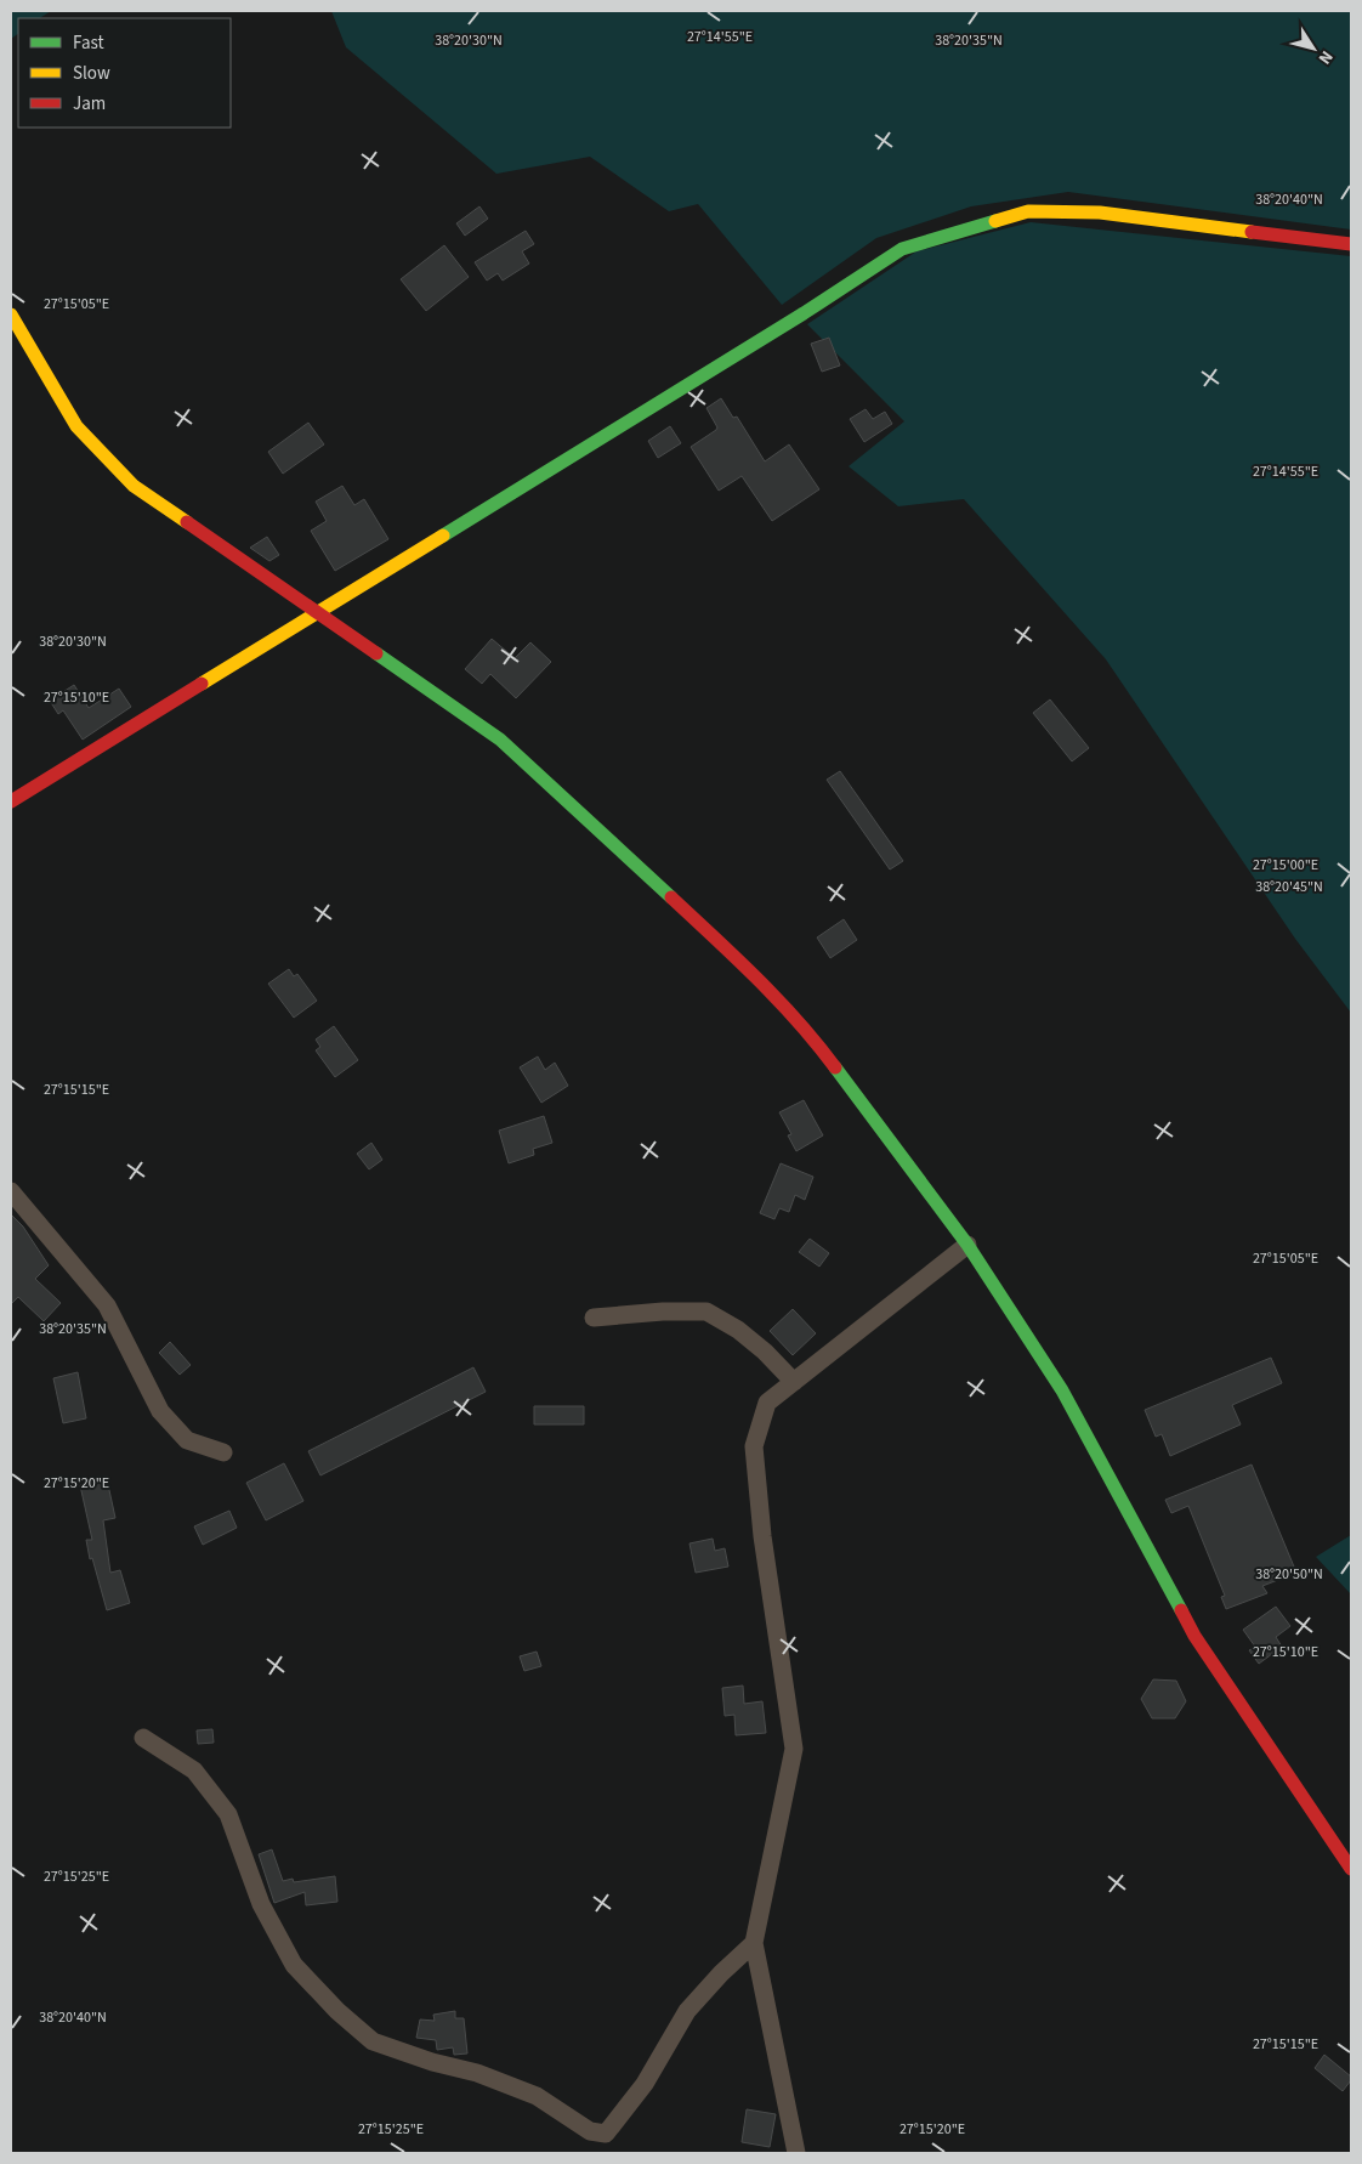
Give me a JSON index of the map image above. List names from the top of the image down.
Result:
{
  "legend": ["Fast", "Slow", "Jam"],
  "north": "bottom right",
  "coordinates": [
    "27°14'55\"E",
    "38°20'35\"N",
    "38°20'30\"N",
    "38°20'40\"N",
    "27°15'05\"E",
    "27°15'10\"E",
    "27°15'00\"E",
    "38°20'45\"N",
    "27°15'15\"E",
    "27°15'20\"E",
    "38°20'50\"N",
    "27°15'25\"E"
  ]
}
